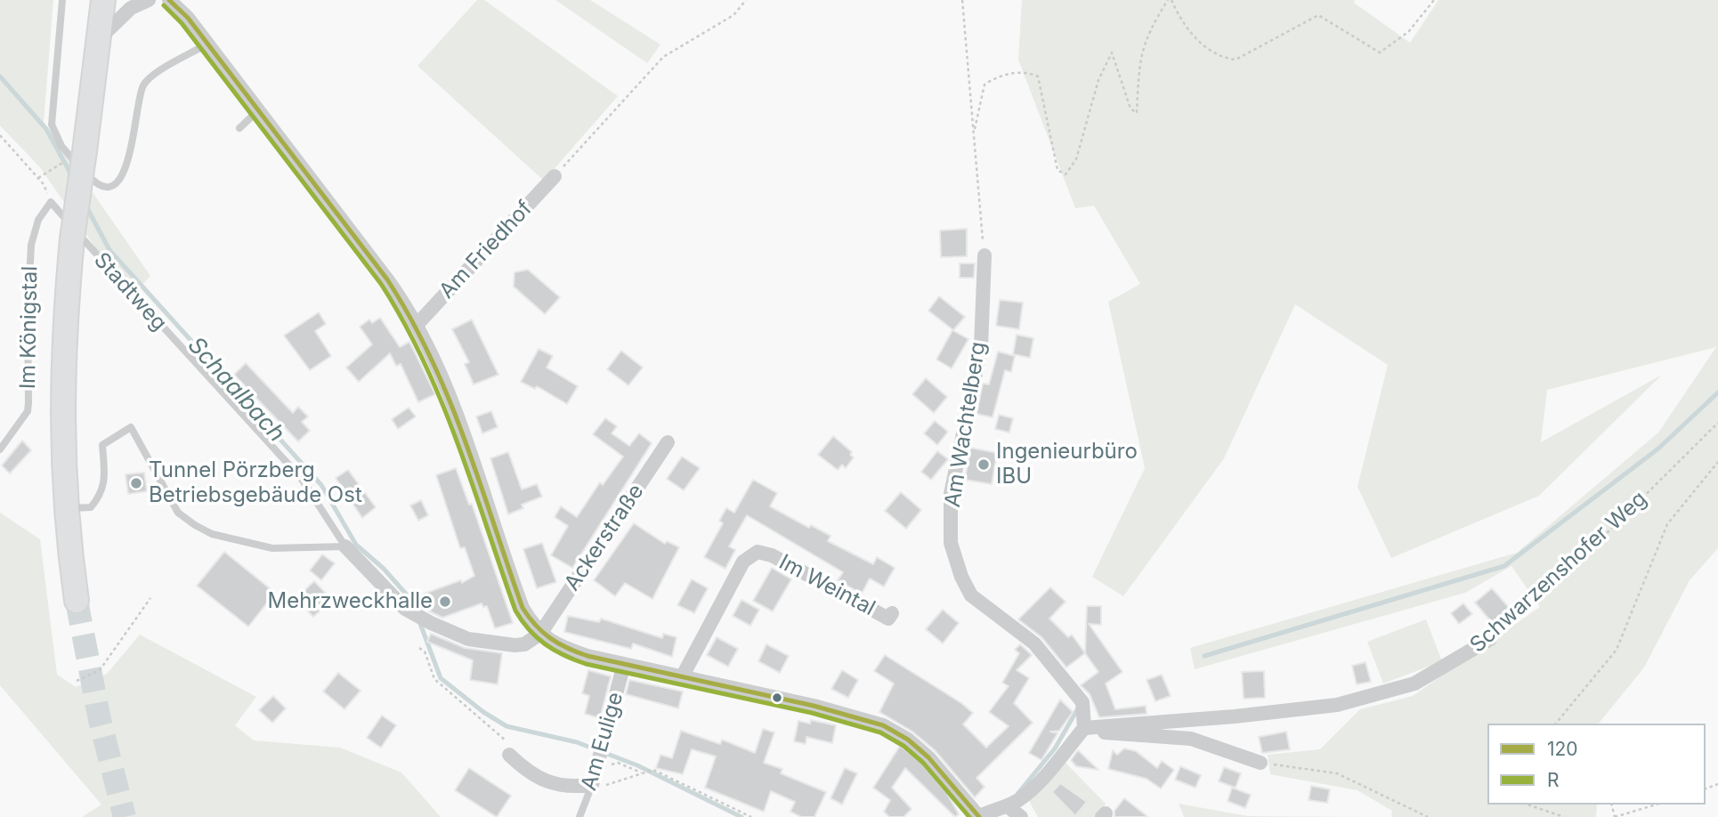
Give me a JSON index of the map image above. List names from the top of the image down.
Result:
{
  "streets": {
    "street": [
      "Am Friedhof",
      "Stadtweg",
      "Am Wachtelberg",
      "Ackerstraße",
      "Schwarzenshofer Weg",
      "Im Weintal",
      "Am Eulige"
    ],
    "lane": ["Im Königstal"]
  },
  "crossings": [
    ["Stadtweg", "Im Königstal"],
    ["Stadtweg", "Ackerstraße"],
    ["Am Wachtelberg", "Schwarzenshofer Weg"]
  ],
  "water": ["Schaalbach"],
  "places": ["Ingenieurbüro IBU", "Tunnel Pörzberg Betriebsgebäude Ost", "Mehrzweckhalle"],
  "lines": ["transit line 120", "transit line R"],
  "legend": ["120", "R"]
}
